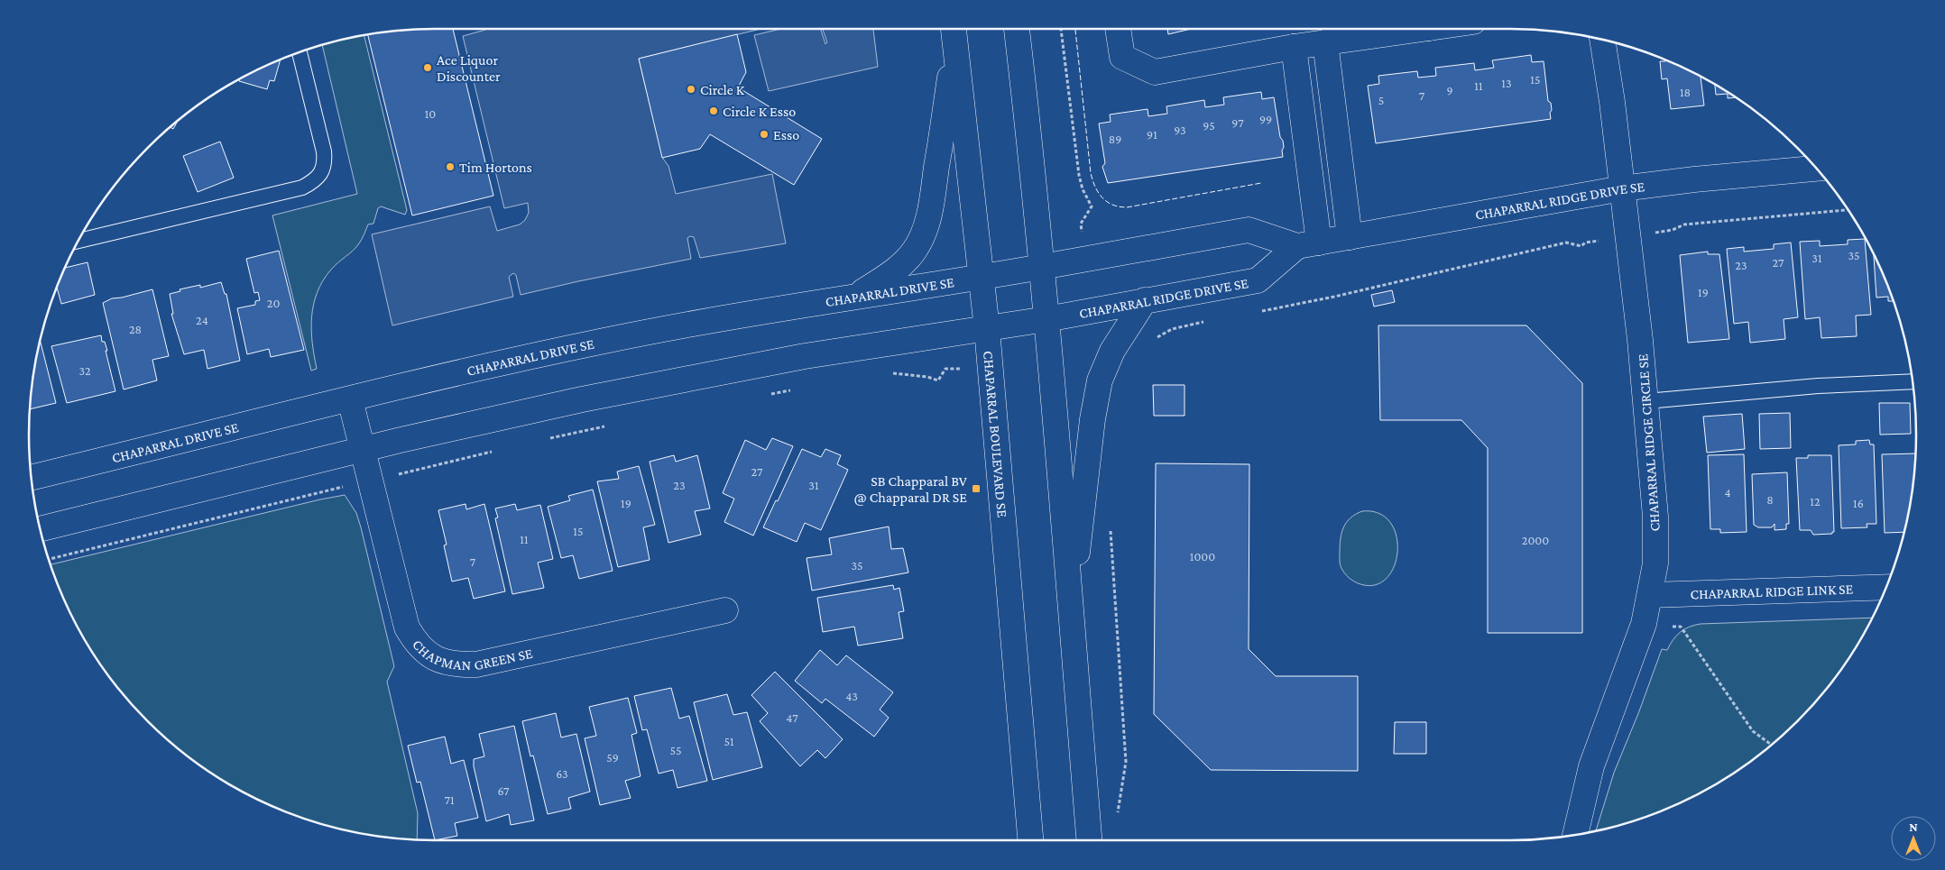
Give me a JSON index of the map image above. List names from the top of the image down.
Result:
{
  "streets": {
    "street": [
      "CHAPARRAL RIDGE DRIVE SE",
      "CHAPARRAL DRIVE SE",
      "CHAPARRAL BOULEVARD SE",
      "CHAPARRAL RIDGE CIRCLE SE",
      "CHAPARRAL RIDGE LINK SE",
      "CHAPMAN GREEN SE"
    ]
  },
  "crossings": [
    ["CHAPARRAL RIDGE DRIVE SE", "CHAPARRAL DRIVE SE"],
    ["CHAPARRAL RIDGE DRIVE SE", "CHAPARRAL RIDGE CIRCLE SE"],
    ["CHAPARRAL DRIVE SE", "CHAPARRAL BOULEVARD SE"],
    ["CHAPARRAL DRIVE SE", "CHAPMAN GREEN SE"],
    ["CHAPARRAL RIDGE CIRCLE SE", "CHAPARRAL RIDGE LINK SE"]
  ],
  "places": {
    "other": [
      "Ace Liquor Discounter",
      "Circle K",
      "Circle K Esso",
      "Esso",
      "Tim Hortons"
    ],
    "transit": ["SB Chapparal BV @ Chapparal DR SE"]
  },
  "house_numbers": [
    "15",
    "13",
    "11",
    "9",
    "18",
    "7",
    "5",
    "10",
    "99",
    "97",
    "95",
    "93",
    "91",
    "89",
    "35",
    "31",
    "27",
    "23",
    "19",
    "20",
    "24",
    "28",
    "32",
    "27",
    "23",
    "31",
    "4",
    "8",
    "12",
    "19",
    "16",
    "15",
    "11",
    "2000",
    "1000",
    "7",
    "35",
    "43",
    "47",
    "51",
    "55",
    "59",
    "63",
    "67",
    "71"
  ],
  "north": "top"
}
